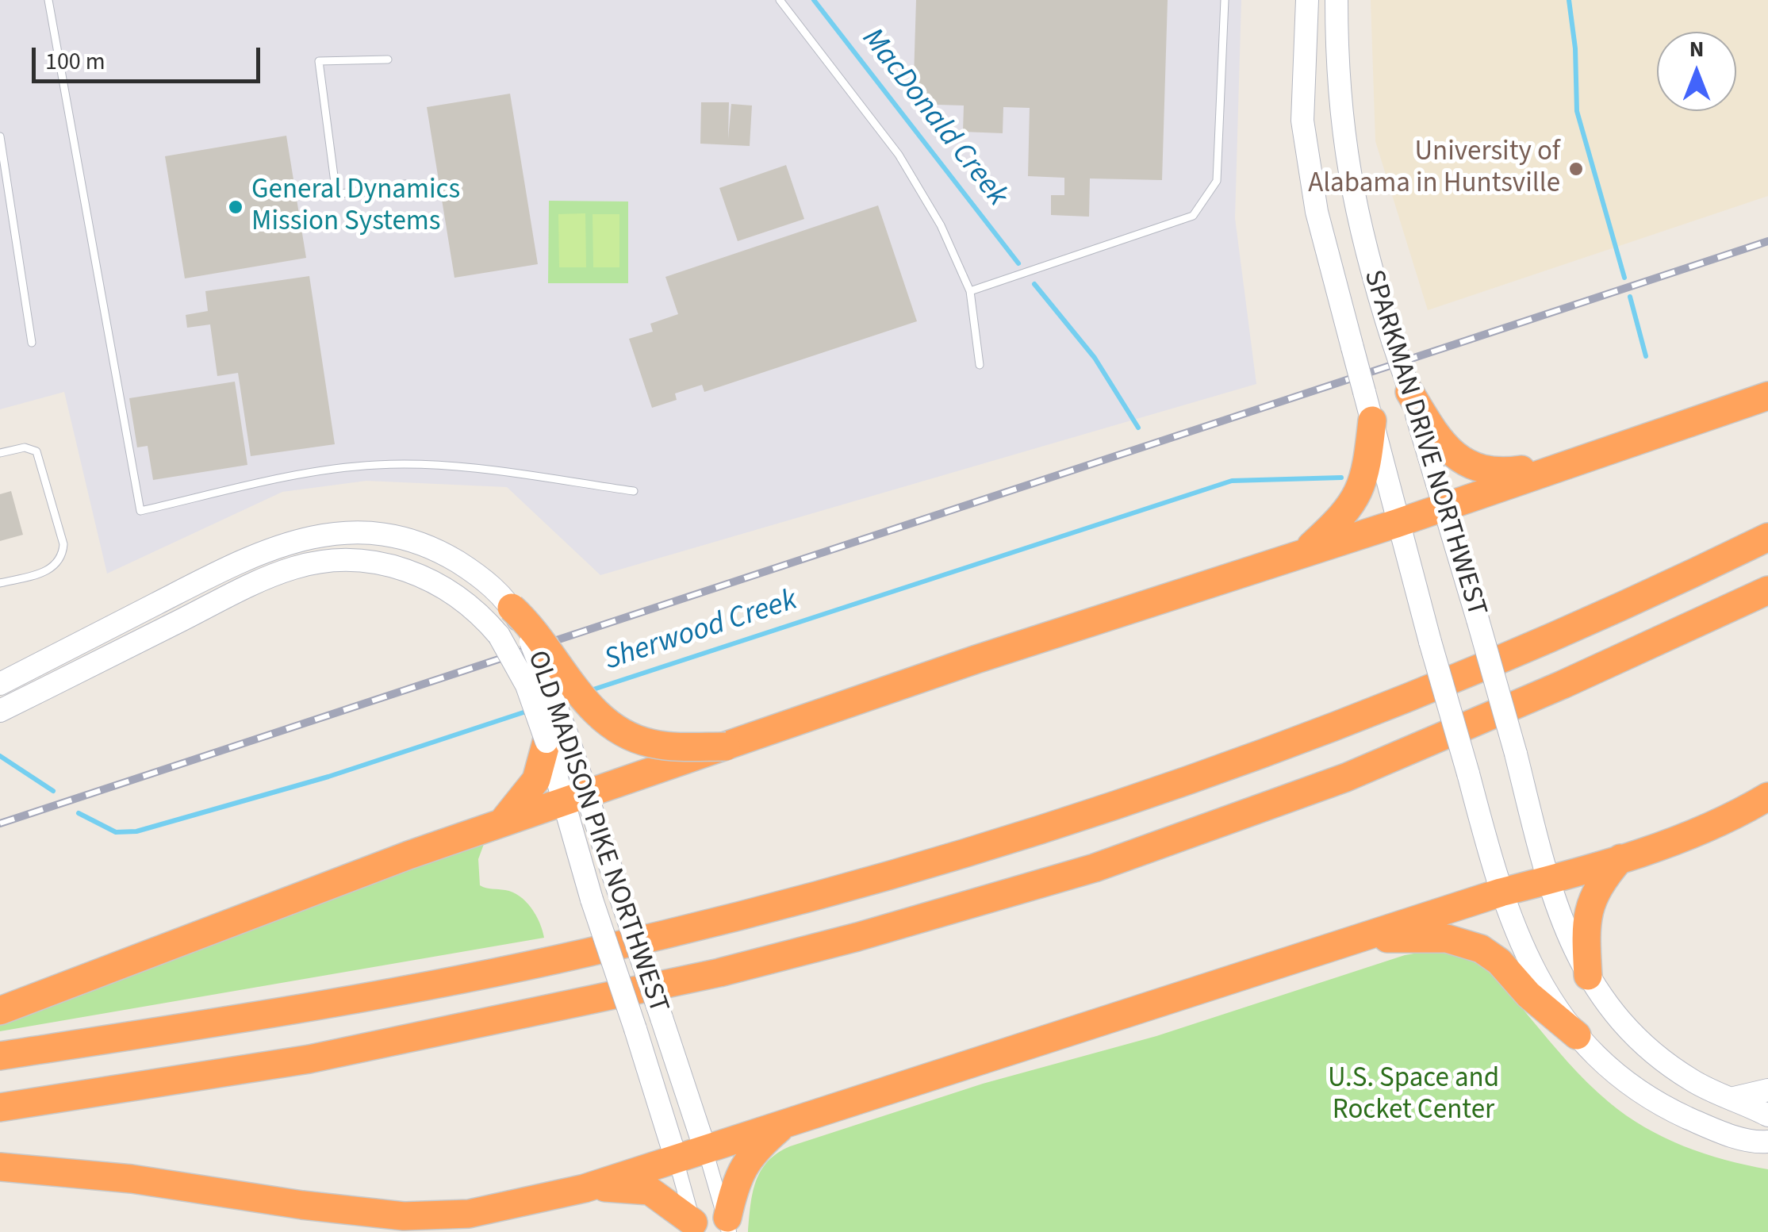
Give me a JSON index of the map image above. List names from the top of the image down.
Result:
{
  "streets": {
    "main road": ["SPARKMAN DRIVE NORTHWEST", "OLD MADISON PIKE NORTHWEST"]
  },
  "water": ["MacDonald Creek", "Sherwood Creek"],
  "parks": ["U.S. Space and Rocket Center"],
  "places": ["University of Alabama in Huntsville", "General Dynamics Mission Systems"],
  "scale_bar": "100 m",
  "north": "top"
}
